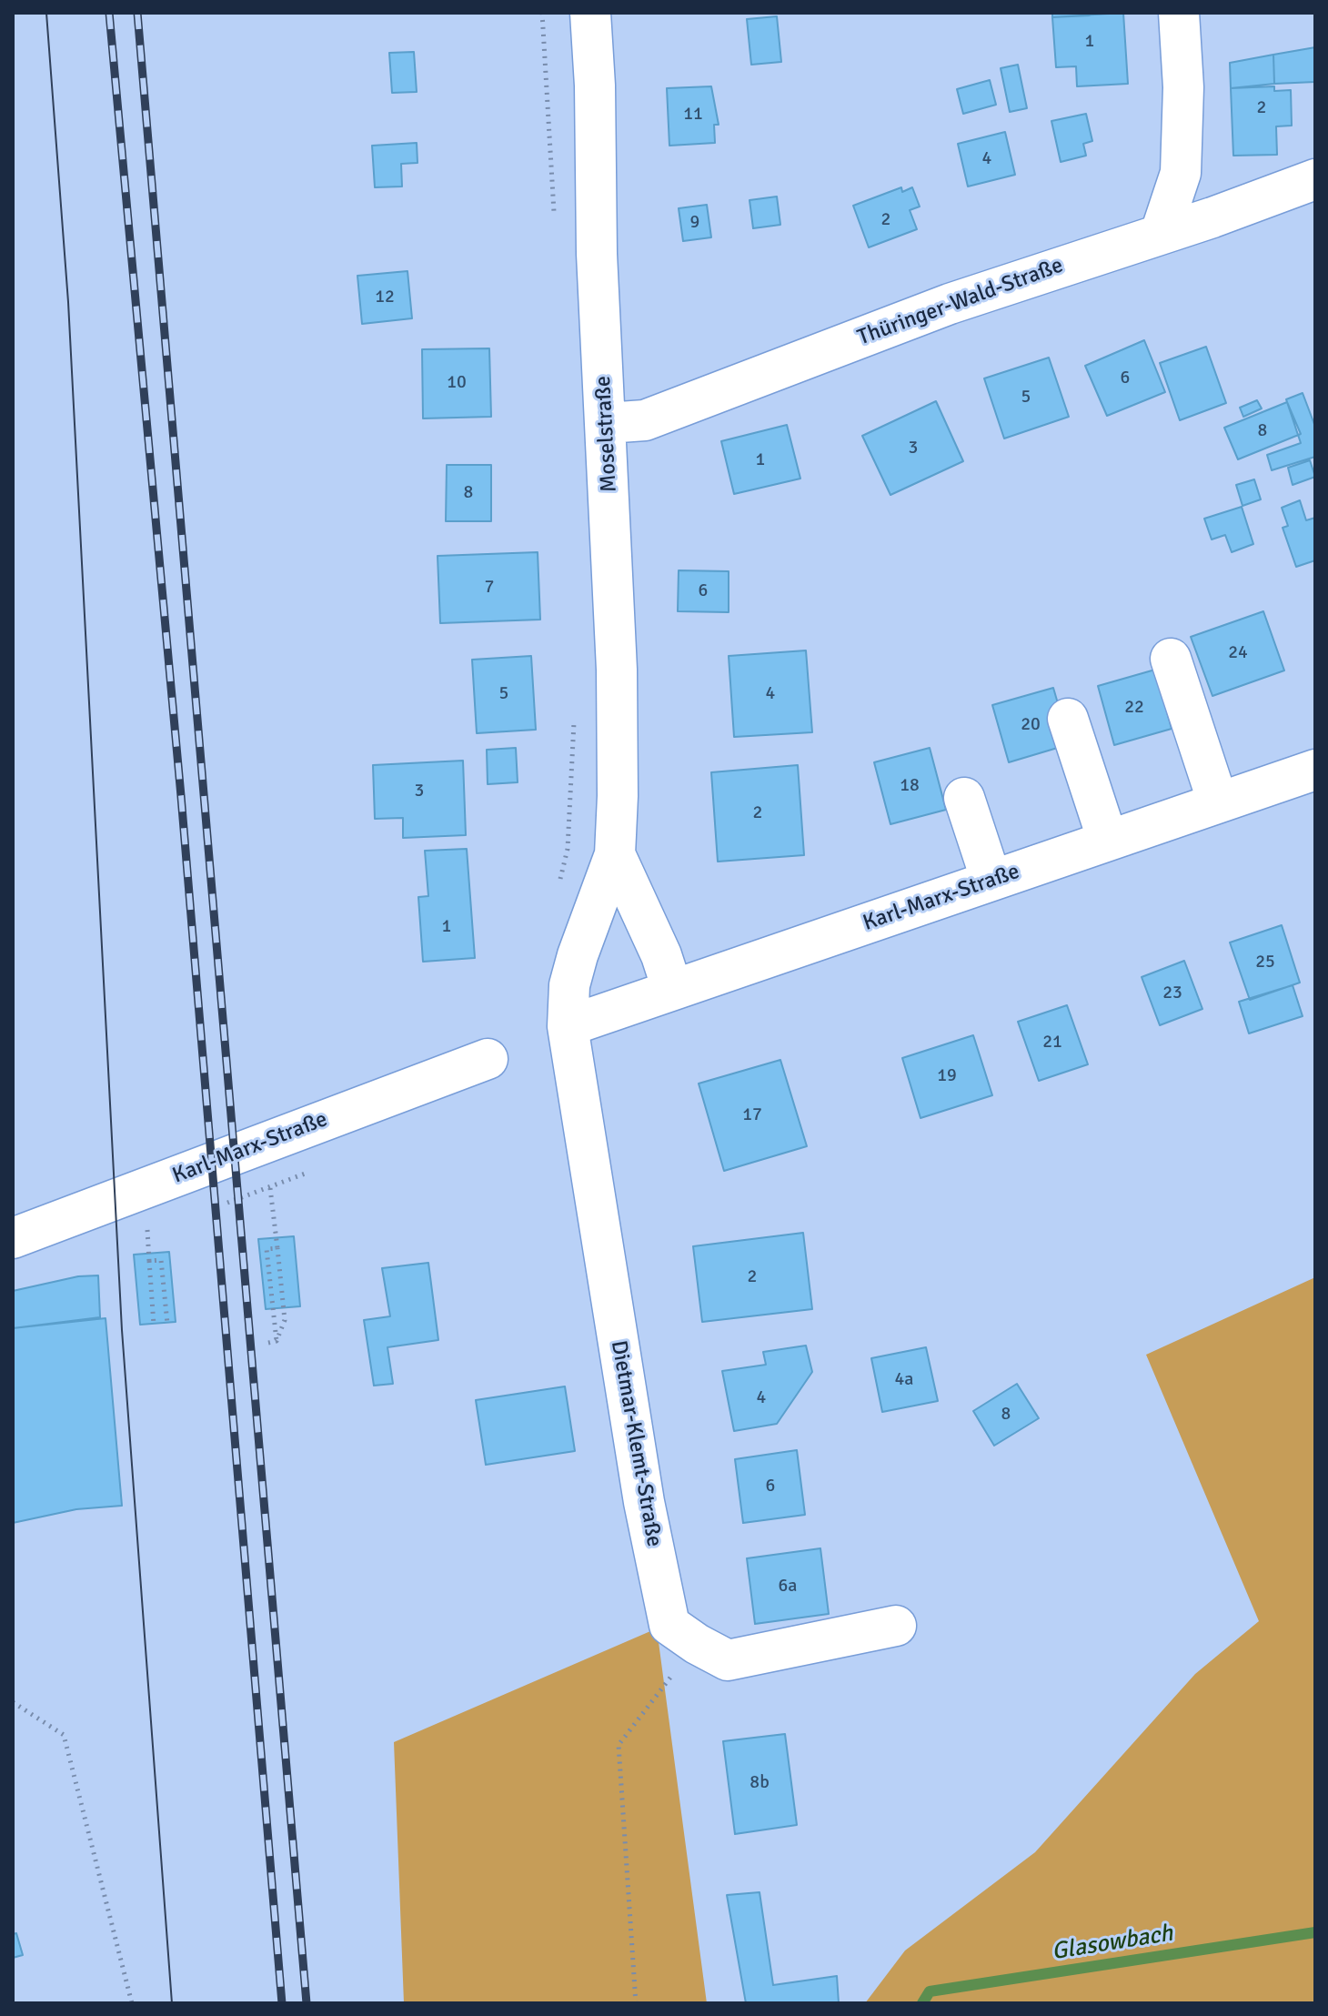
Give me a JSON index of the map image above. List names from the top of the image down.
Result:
{
  "streets": {
    "street": [
      "Thüringer-Wald-Straße",
      "Moselstraße",
      "Karl-Marx-Straße",
      "Dietmar-Klemt-Straße"
    ]
  },
  "crossings": [
    ["Thüringer-Wald-Straße", "Moselstraße"],
    ["Moselstraße", "Karl-Marx-Straße"],
    ["Moselstraße", "Dietmar-Klemt-Straße"],
    ["Karl-Marx-Straße", "Dietmar-Klemt-Straße"]
  ],
  "water": ["Glasowbach"],
  "house_numbers": [
    "1",
    "2",
    "11",
    "4",
    "2",
    "9",
    "12",
    "6",
    "10",
    "5",
    "8",
    "3",
    "1",
    "8",
    "7",
    "6",
    "24",
    "5",
    "4",
    "22",
    "20",
    "18",
    "3",
    "2",
    "1",
    "25",
    "23",
    "21",
    "19",
    "17",
    "2",
    "4a",
    "4",
    "8",
    "6",
    "6a",
    "8b"
  ]
}
